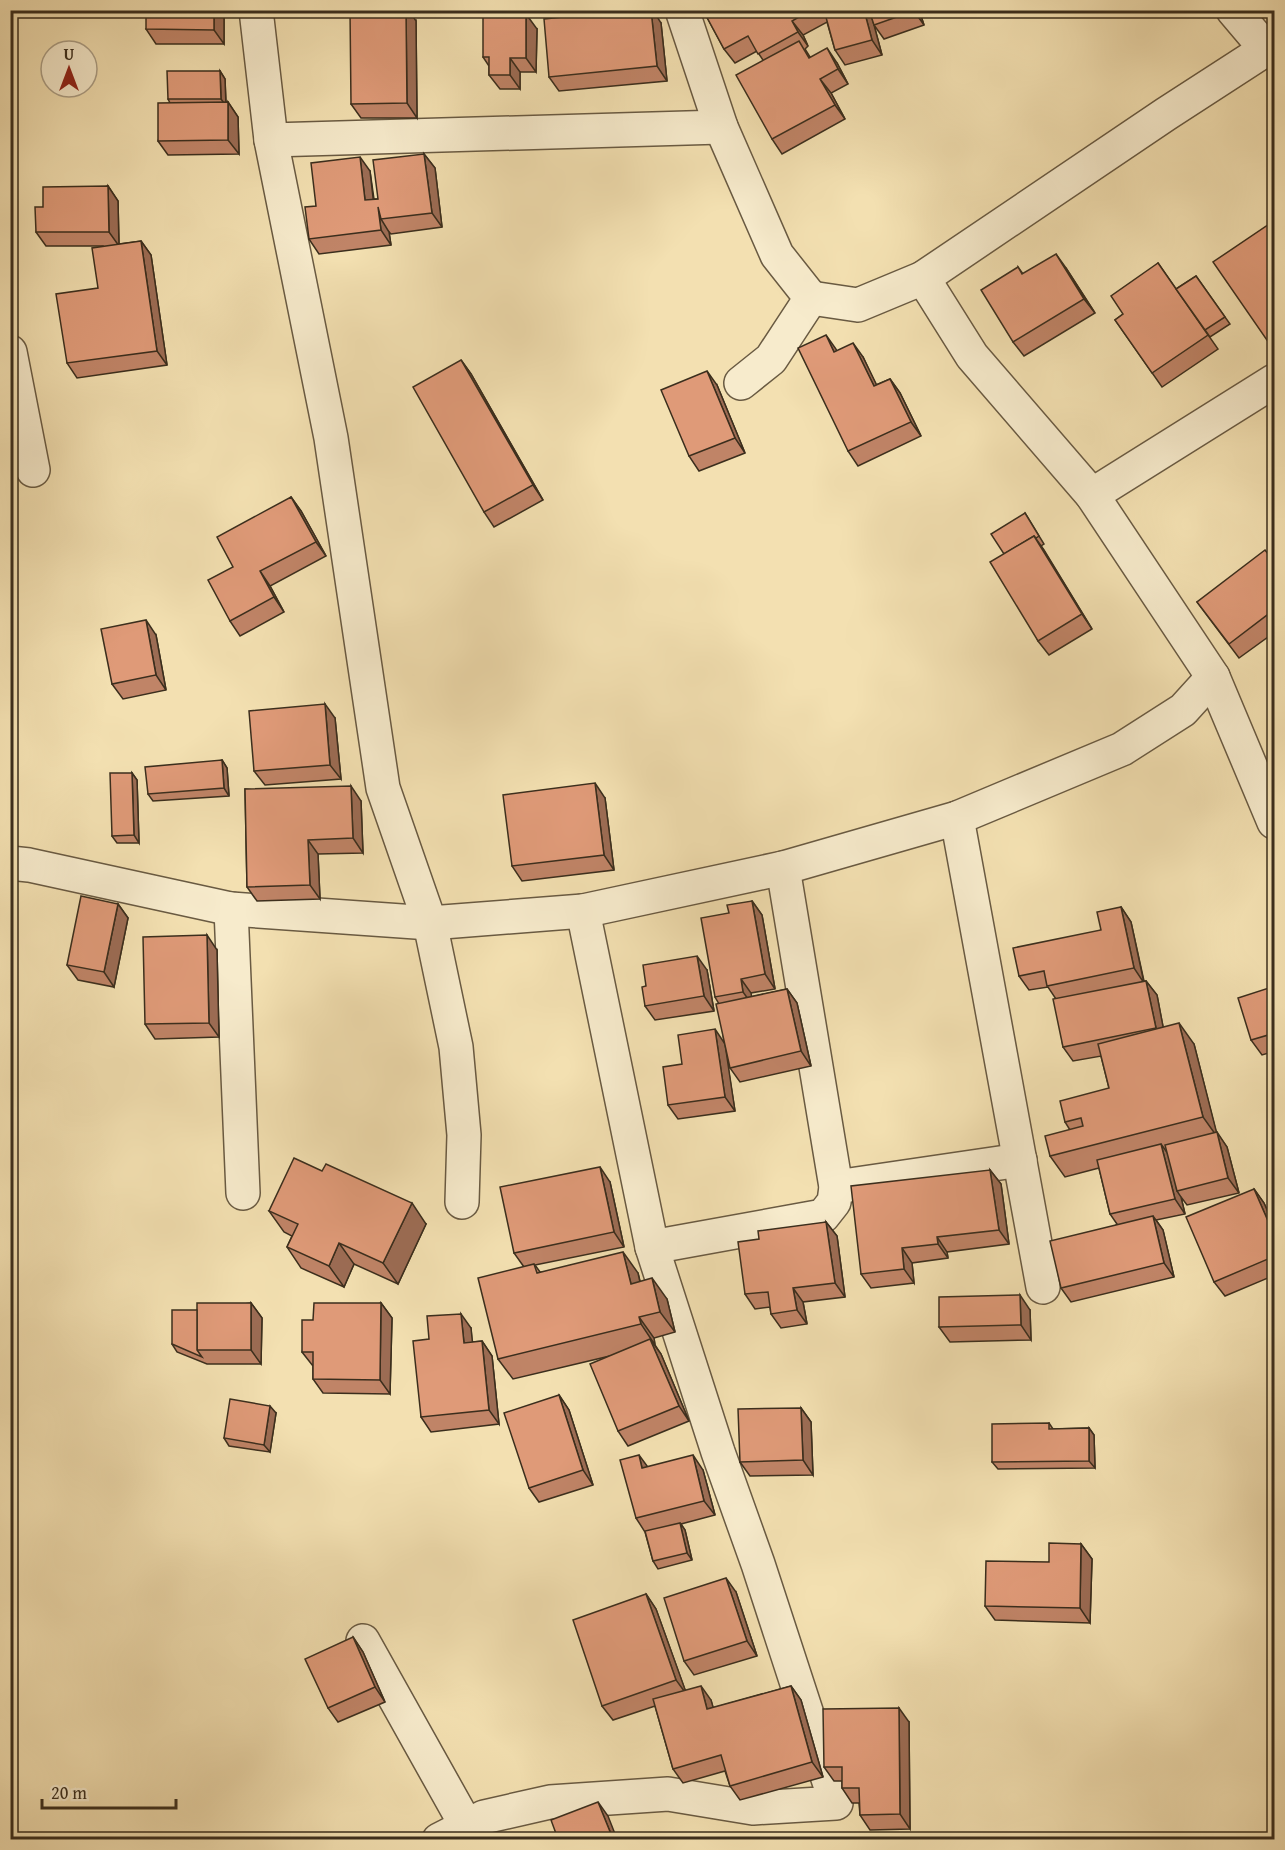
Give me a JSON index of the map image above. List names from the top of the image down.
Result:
{
  "scale_bar": "20 m",
  "north": "top"
}
